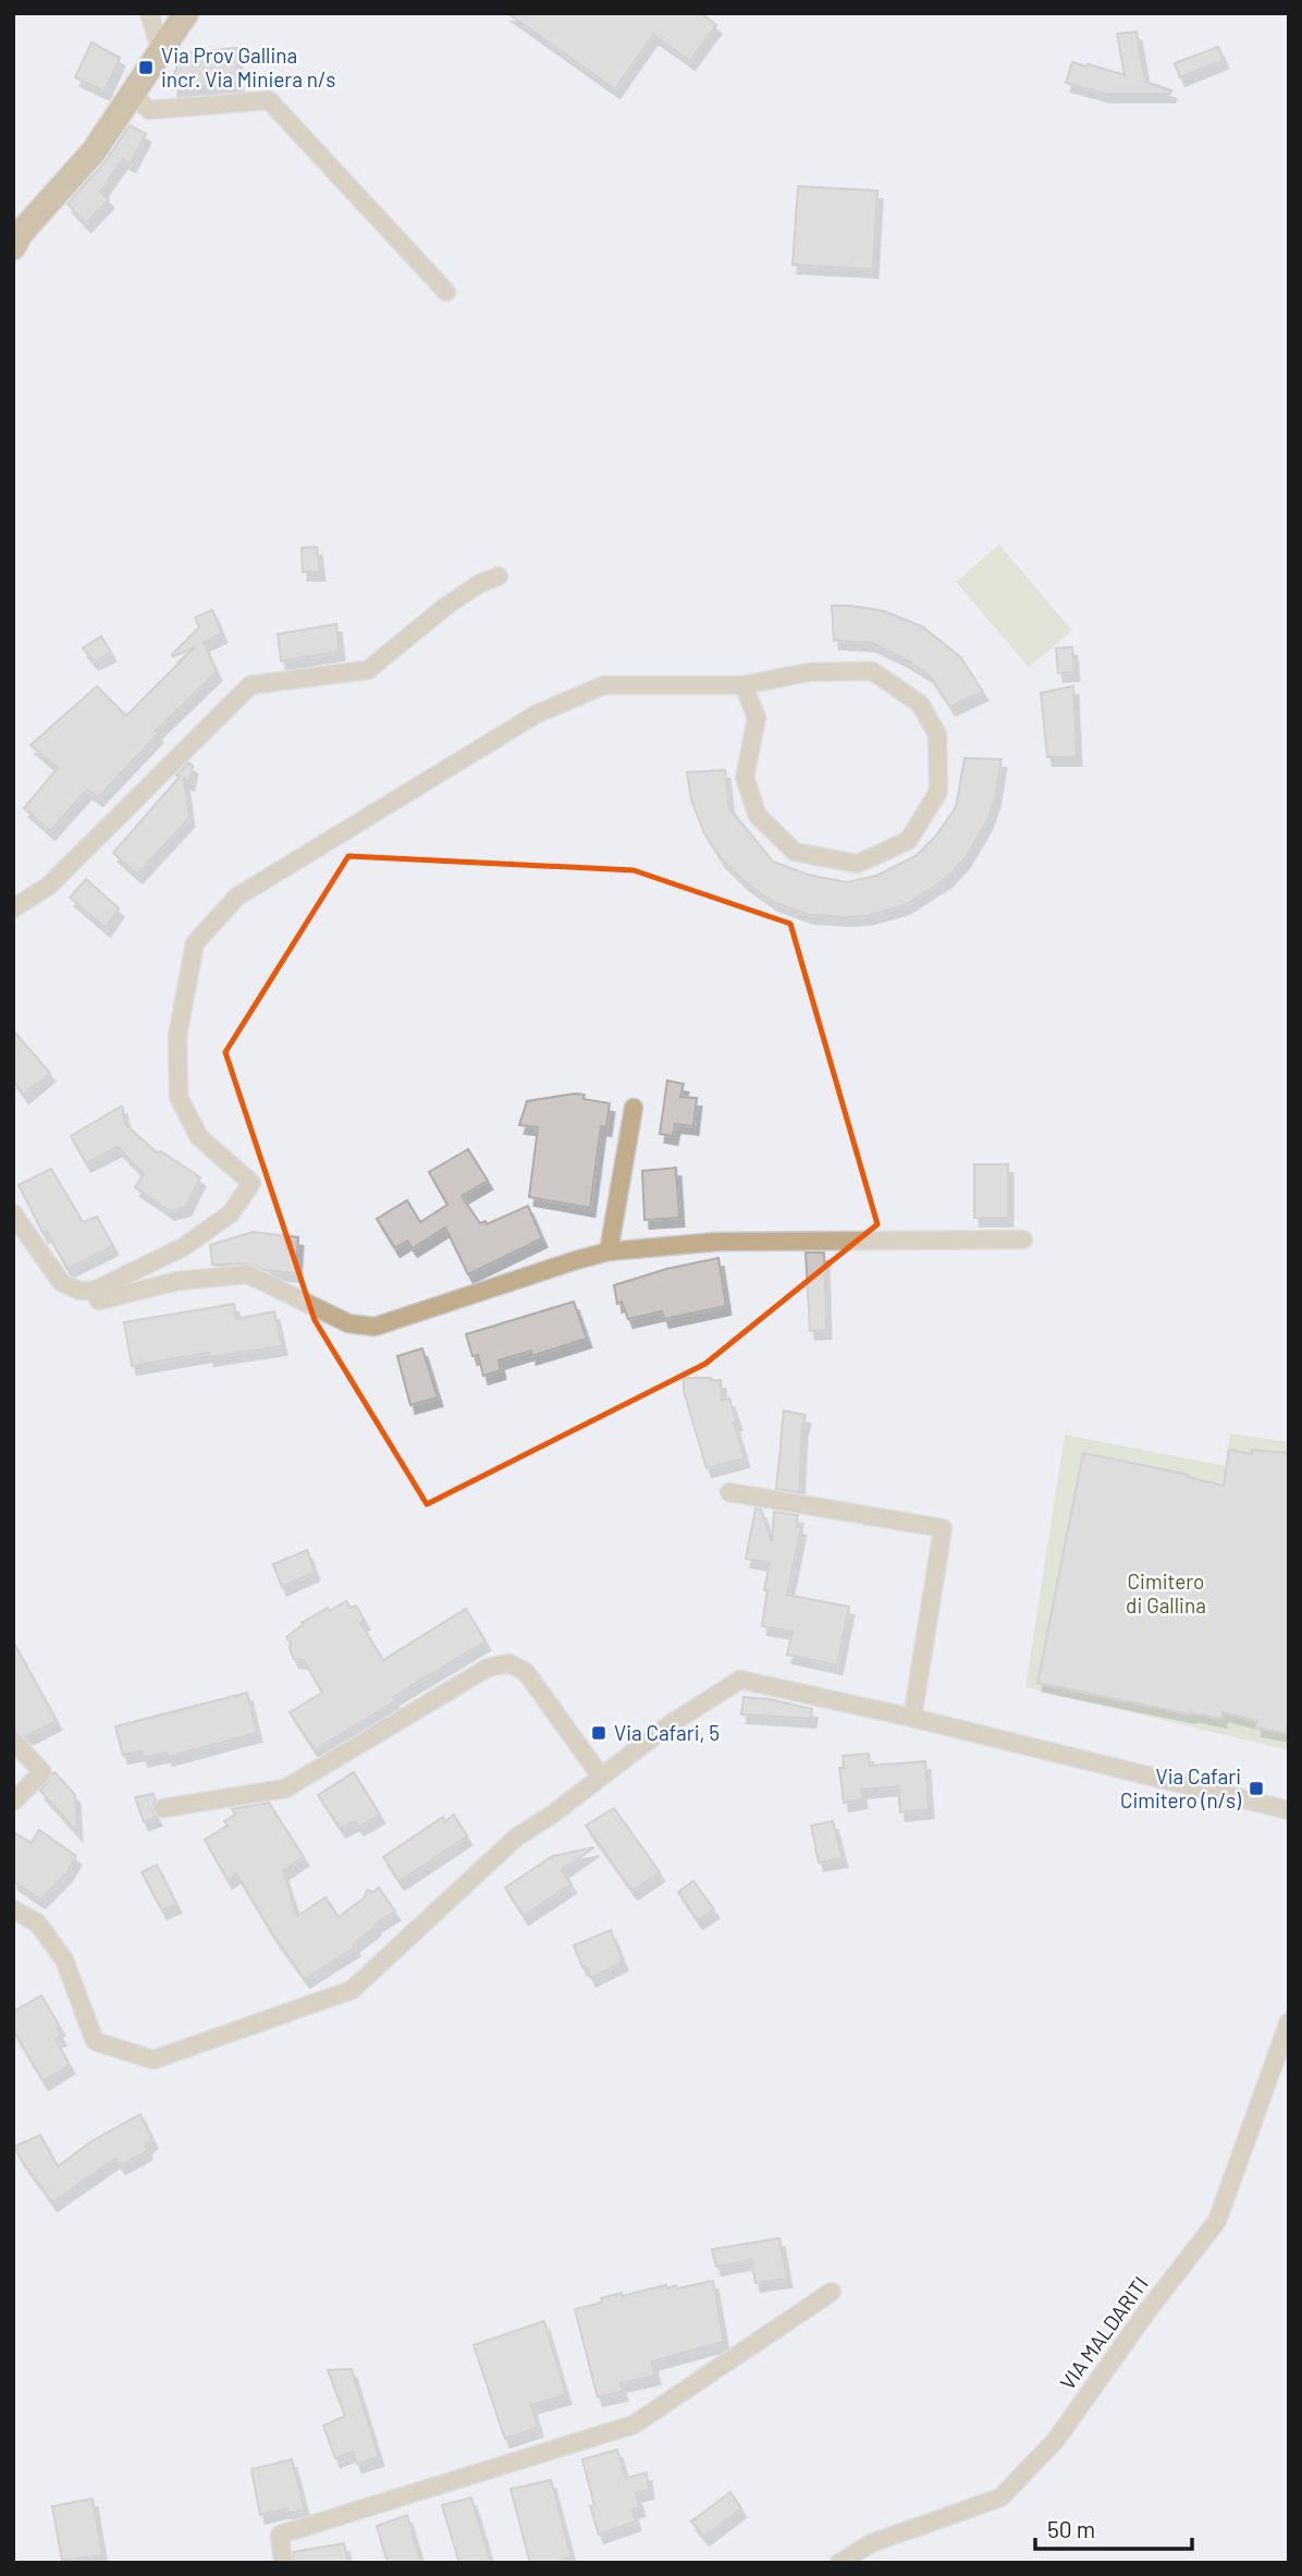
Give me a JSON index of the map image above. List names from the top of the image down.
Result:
{
  "streets": {
    "street": ["VIA MALDARITI"]
  },
  "parks": ["Cimitero di Gallina"],
  "places": {
    "transit": ["Via Prov Gallina incr. Via Miniera n/s", "Via Cafari, 5", "Via Cafari Cimitero (n/s)"]
  },
  "scale_bar": "50 m"
}
